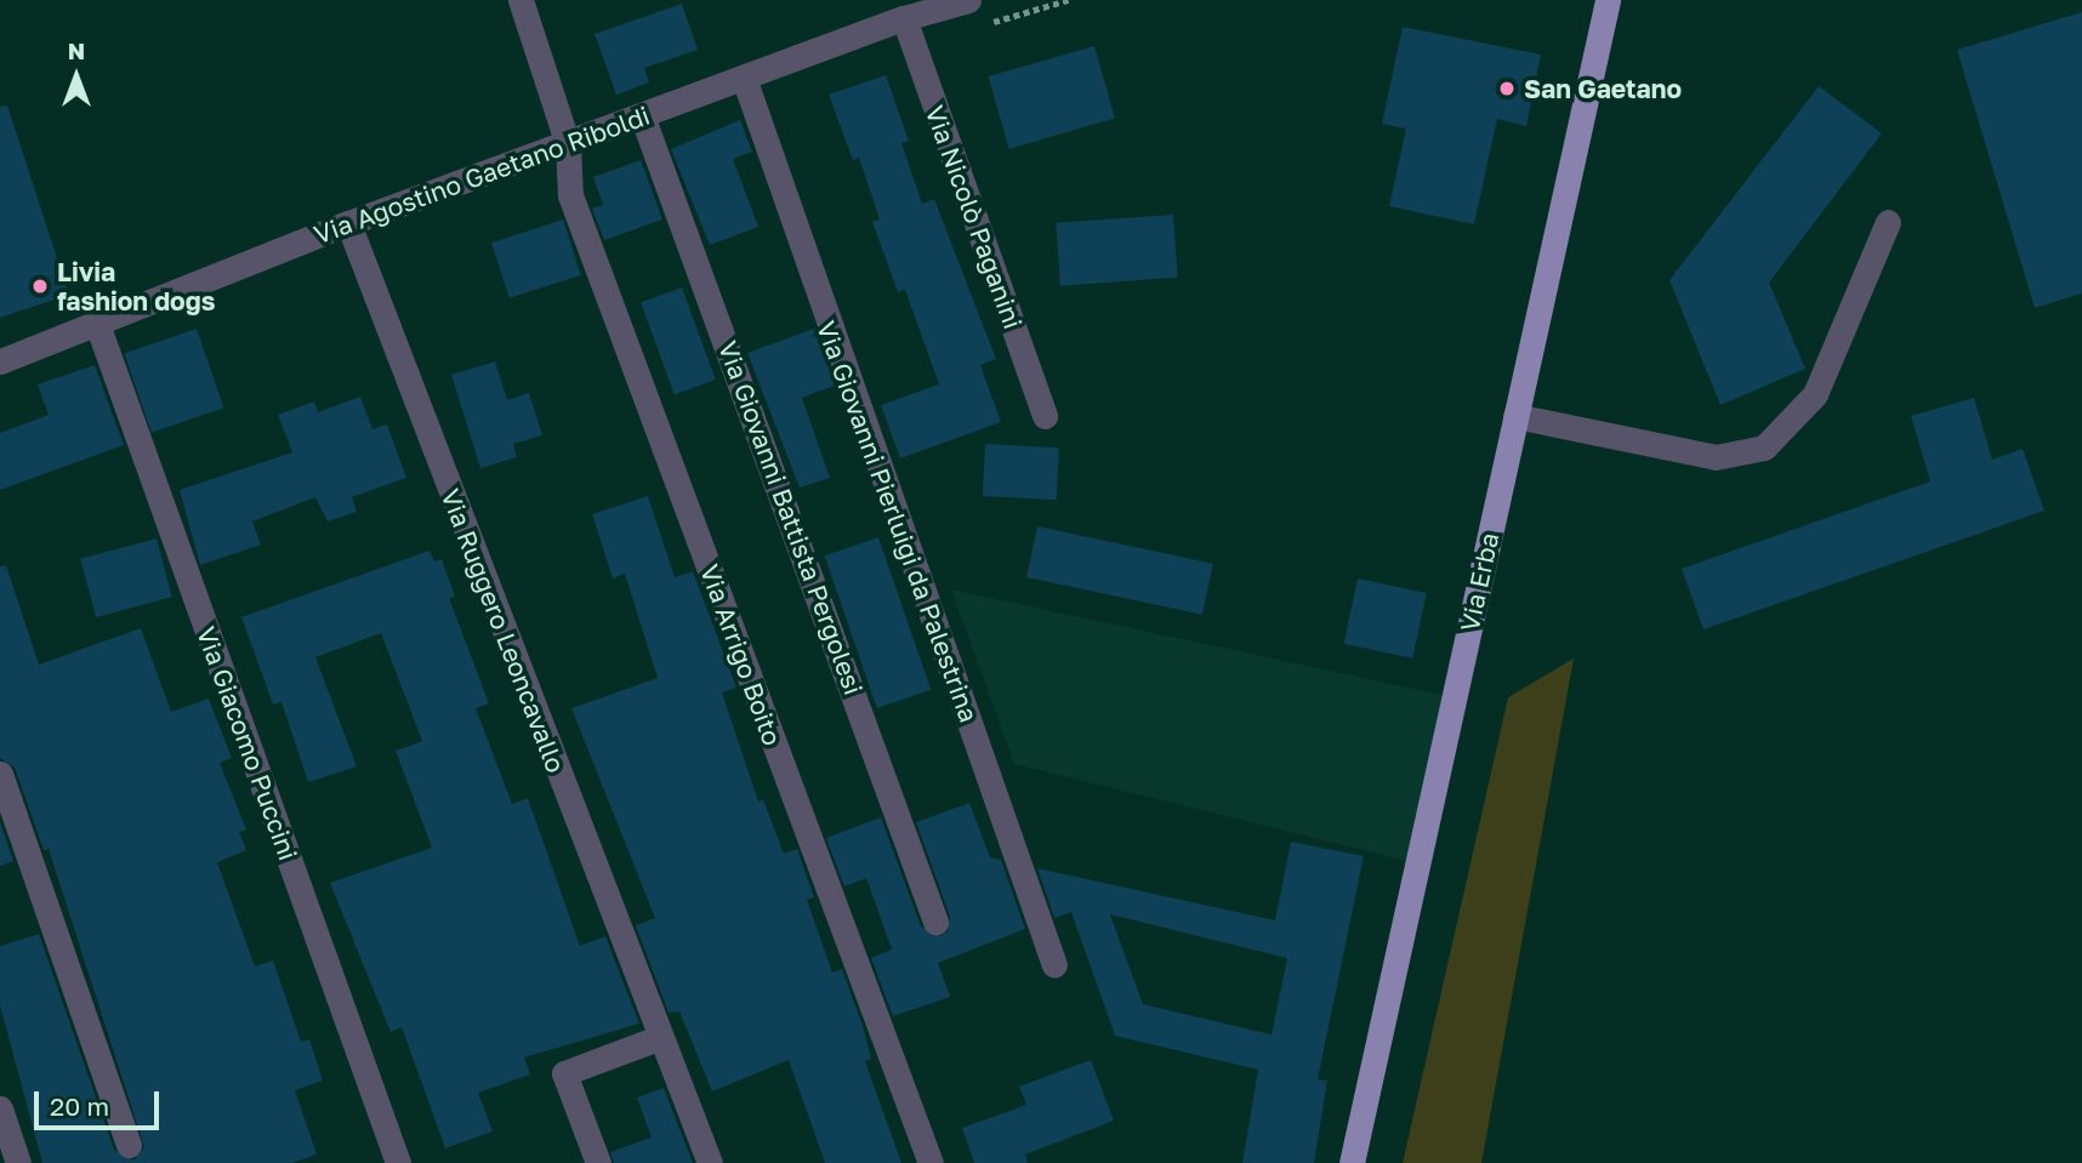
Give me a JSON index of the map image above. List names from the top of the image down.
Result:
{
  "streets": {
    "main road": ["Via Erba"],
    "street": [
      "Via Agostino Gaetano Riboldi",
      "Via Nicolò Paganini",
      "Via Giovanni Battista Pergolesi",
      "Via Giovanni Pierluigi da Palestrina",
      "Via Ruggero Leoncavallo",
      "Via Arrigo Boito",
      "Via Giacomo Puccini"
    ]
  },
  "crossings": [
    ["Via Agostino Gaetano Riboldi", "Via Nicolò Paganini"],
    ["Via Agostino Gaetano Riboldi", "Via Giovanni Battista Pergolesi"],
    ["Via Agostino Gaetano Riboldi", "Via Giovanni Pierluigi da Palestrina"],
    ["Via Agostino Gaetano Riboldi", "Via Ruggero Leoncavallo"],
    ["Via Agostino Gaetano Riboldi", "Via Arrigo Boito"],
    ["Via Agostino Gaetano Riboldi", "Via Giacomo Puccini"]
  ],
  "places": ["San Gaetano", "Livia fashion dogs"],
  "scale_bar": "20 m",
  "north": "top"
}
